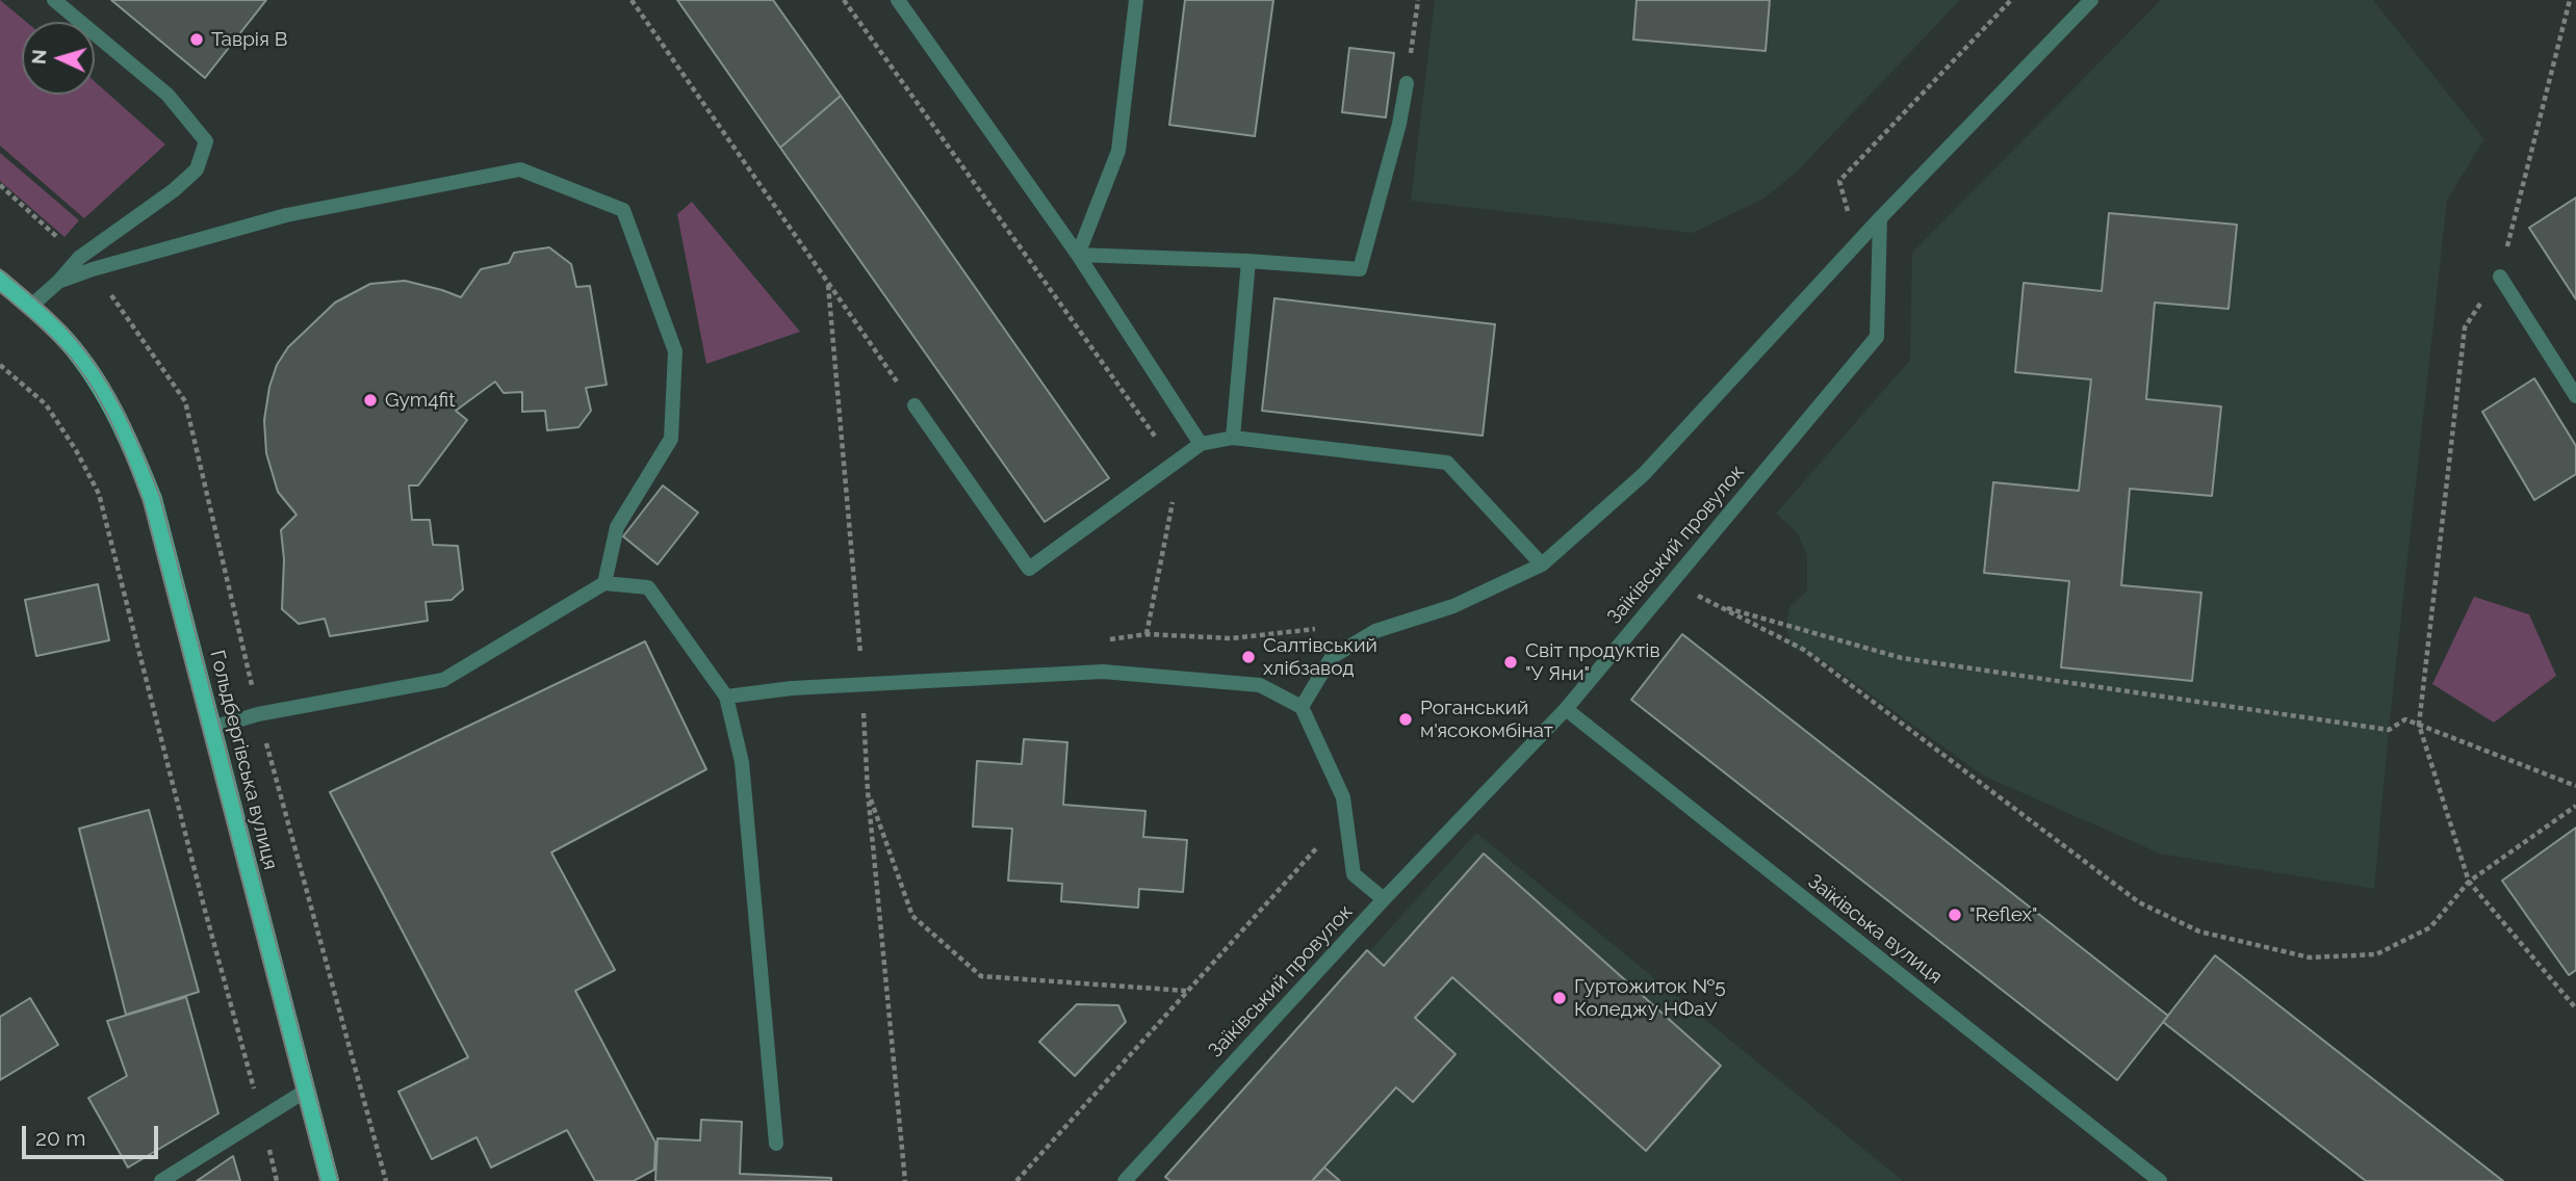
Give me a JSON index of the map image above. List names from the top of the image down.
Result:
{
  "streets": {
    "main road": ["Гольдбергівська вулиця"],
    "street": ["Заїківський провулок", "Заїківська вулиця"]
  },
  "crossings": [
    ["Заїківський провулок", "Заїківська вулиця"]
  ],
  "places": [
    "Таврія В",
    "Gym4fit",
    "Салтівський хлібзавод",
    "Світ продуктів \"У Яни\"",
    "Роганський м'ясокомбінат",
    "\"Reflex\"",
    "Гуртожиток №5 Коледжу НФаУ"
  ],
  "scale_bar": "20 m",
  "north": "left"
}
